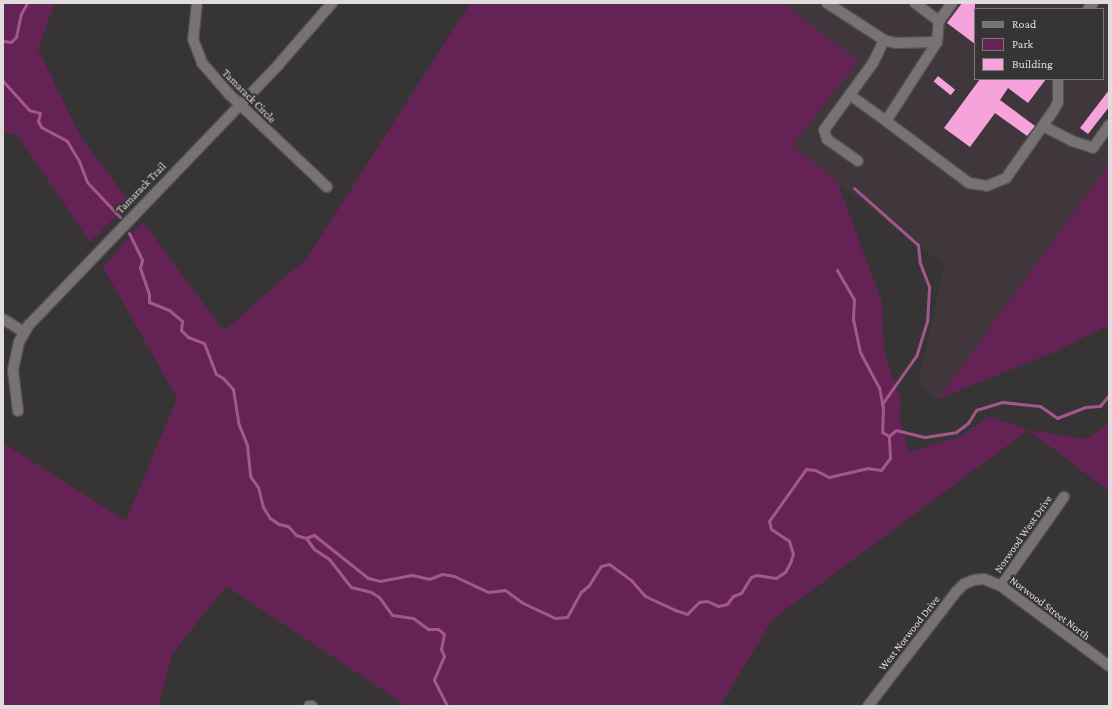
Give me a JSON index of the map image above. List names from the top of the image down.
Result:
{
  "streets": {
    "street": [
      "Tamarack Circle",
      "Tamarack Trail",
      "Norwood West Drive",
      "Norwood Street North",
      "West Norwood Drive"
    ]
  },
  "crossings": [
    ["Tamarack Circle", "Tamarack Trail"],
    ["Norwood West Drive", "Norwood Street North"],
    ["Norwood Street North", "West Norwood Drive"]
  ],
  "legend": ["Road", "Park", "Building"]
}
